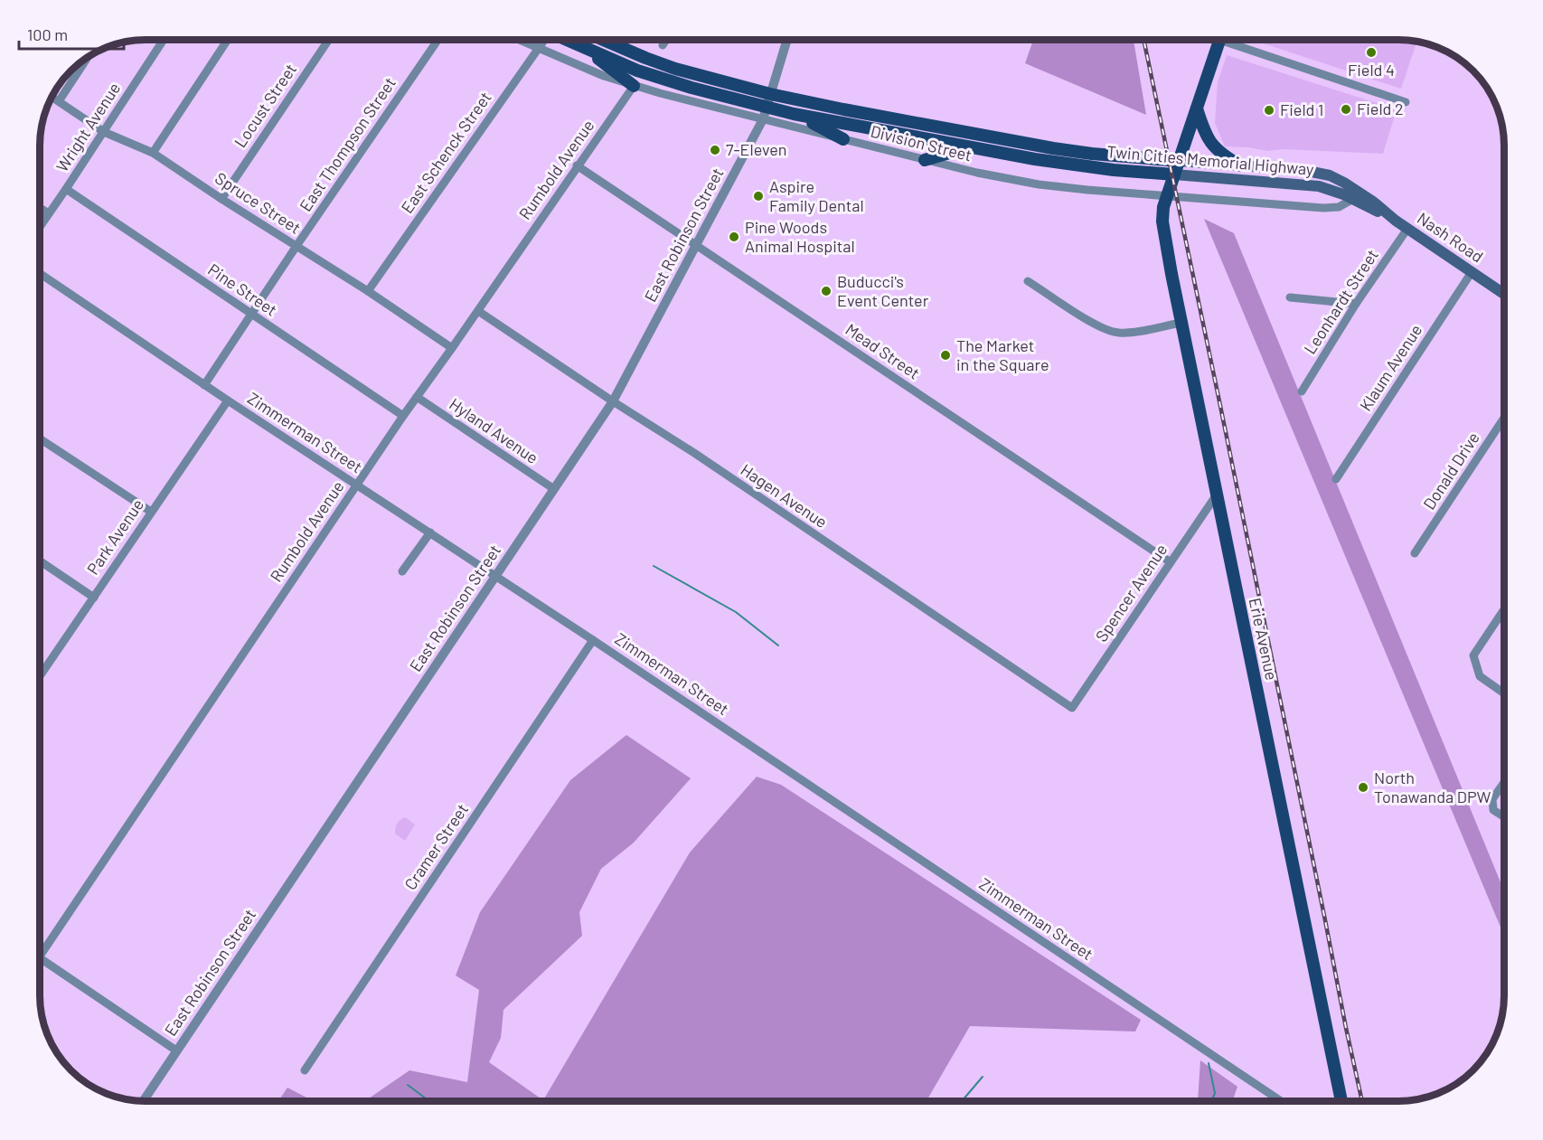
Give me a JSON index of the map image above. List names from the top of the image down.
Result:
{
  "streets": {
    "main road": ["Twin Cities Memorial Highway", "Nash Road", "Erie Avenue"],
    "street": [
      "Locust Street",
      "Wright Avenue",
      "Division Street",
      "East Thompson Street",
      "East Schenck Street",
      "Rumbold Avenue",
      "Spruce Street",
      "East Robinson Street",
      "Pine Street",
      "Leonhardt Street",
      "Mead Street",
      "Klaum Avenue",
      "Hyland Avenue",
      "Zimmerman Street",
      "Donald Drive",
      "Hagen Avenue",
      "Park Avenue",
      "Spencer Avenue",
      "Cramer Street"
    ]
  },
  "crossings": [
    ["Locust Street", "Spruce Street"],
    ["Wright Avenue", "Spruce Street"],
    ["Wright Avenue", "Pine Street"],
    ["Division Street", "East Schenck Street"],
    ["Division Street", "Twin Cities Memorial Highway"],
    ["Division Street", "Rumbold Avenue"],
    ["Division Street", "East Robinson Street"],
    ["Division Street", "Erie Avenue"],
    ["East Thompson Street", "Spruce Street"],
    ["East Thompson Street", "Pine Street"],
    ["East Thompson Street", "Zimmerman Street"],
    ["East Schenck Street", "Spruce Street"],
    ["Twin Cities Memorial Highway", "East Robinson Street"],
    ["Twin Cities Memorial Highway", "Nash Road"],
    ["Twin Cities Memorial Highway", "Erie Avenue"],
    ["Rumbold Avenue", "Spruce Street"],
    ["Rumbold Avenue", "Pine Street"],
    ["Rumbold Avenue", "Mead Street"],
    ["Rumbold Avenue", "Hyland Avenue"],
    ["Rumbold Avenue", "Zimmerman Street"],
    ["Rumbold Avenue", "Hagen Avenue"],
    ["East Robinson Street", "Mead Street"],
    ["East Robinson Street", "Hyland Avenue"],
    ["East Robinson Street", "Zimmerman Street"],
    ["East Robinson Street", "Hagen Avenue"],
    ["Nash Road", "Leonhardt Street"],
    ["Nash Road", "Klaum Avenue"],
    ["Mead Street", "Spencer Avenue"],
    ["Zimmerman Street", "Park Avenue"],
    ["Zimmerman Street", "Cramer Street"],
    ["Hagen Avenue", "Spencer Avenue"],
    ["Spencer Avenue", "Erie Avenue"]
  ],
  "places": [
    "Field 4",
    "Field 2",
    "Field 1",
    "7-Eleven",
    "Aspire Family Dental",
    "Pine Woods Animal Hospital",
    "Buducci's Event Center",
    "The Market in the Square",
    "North Tonawanda DPW"
  ],
  "scale_bar": "100 m"
}
